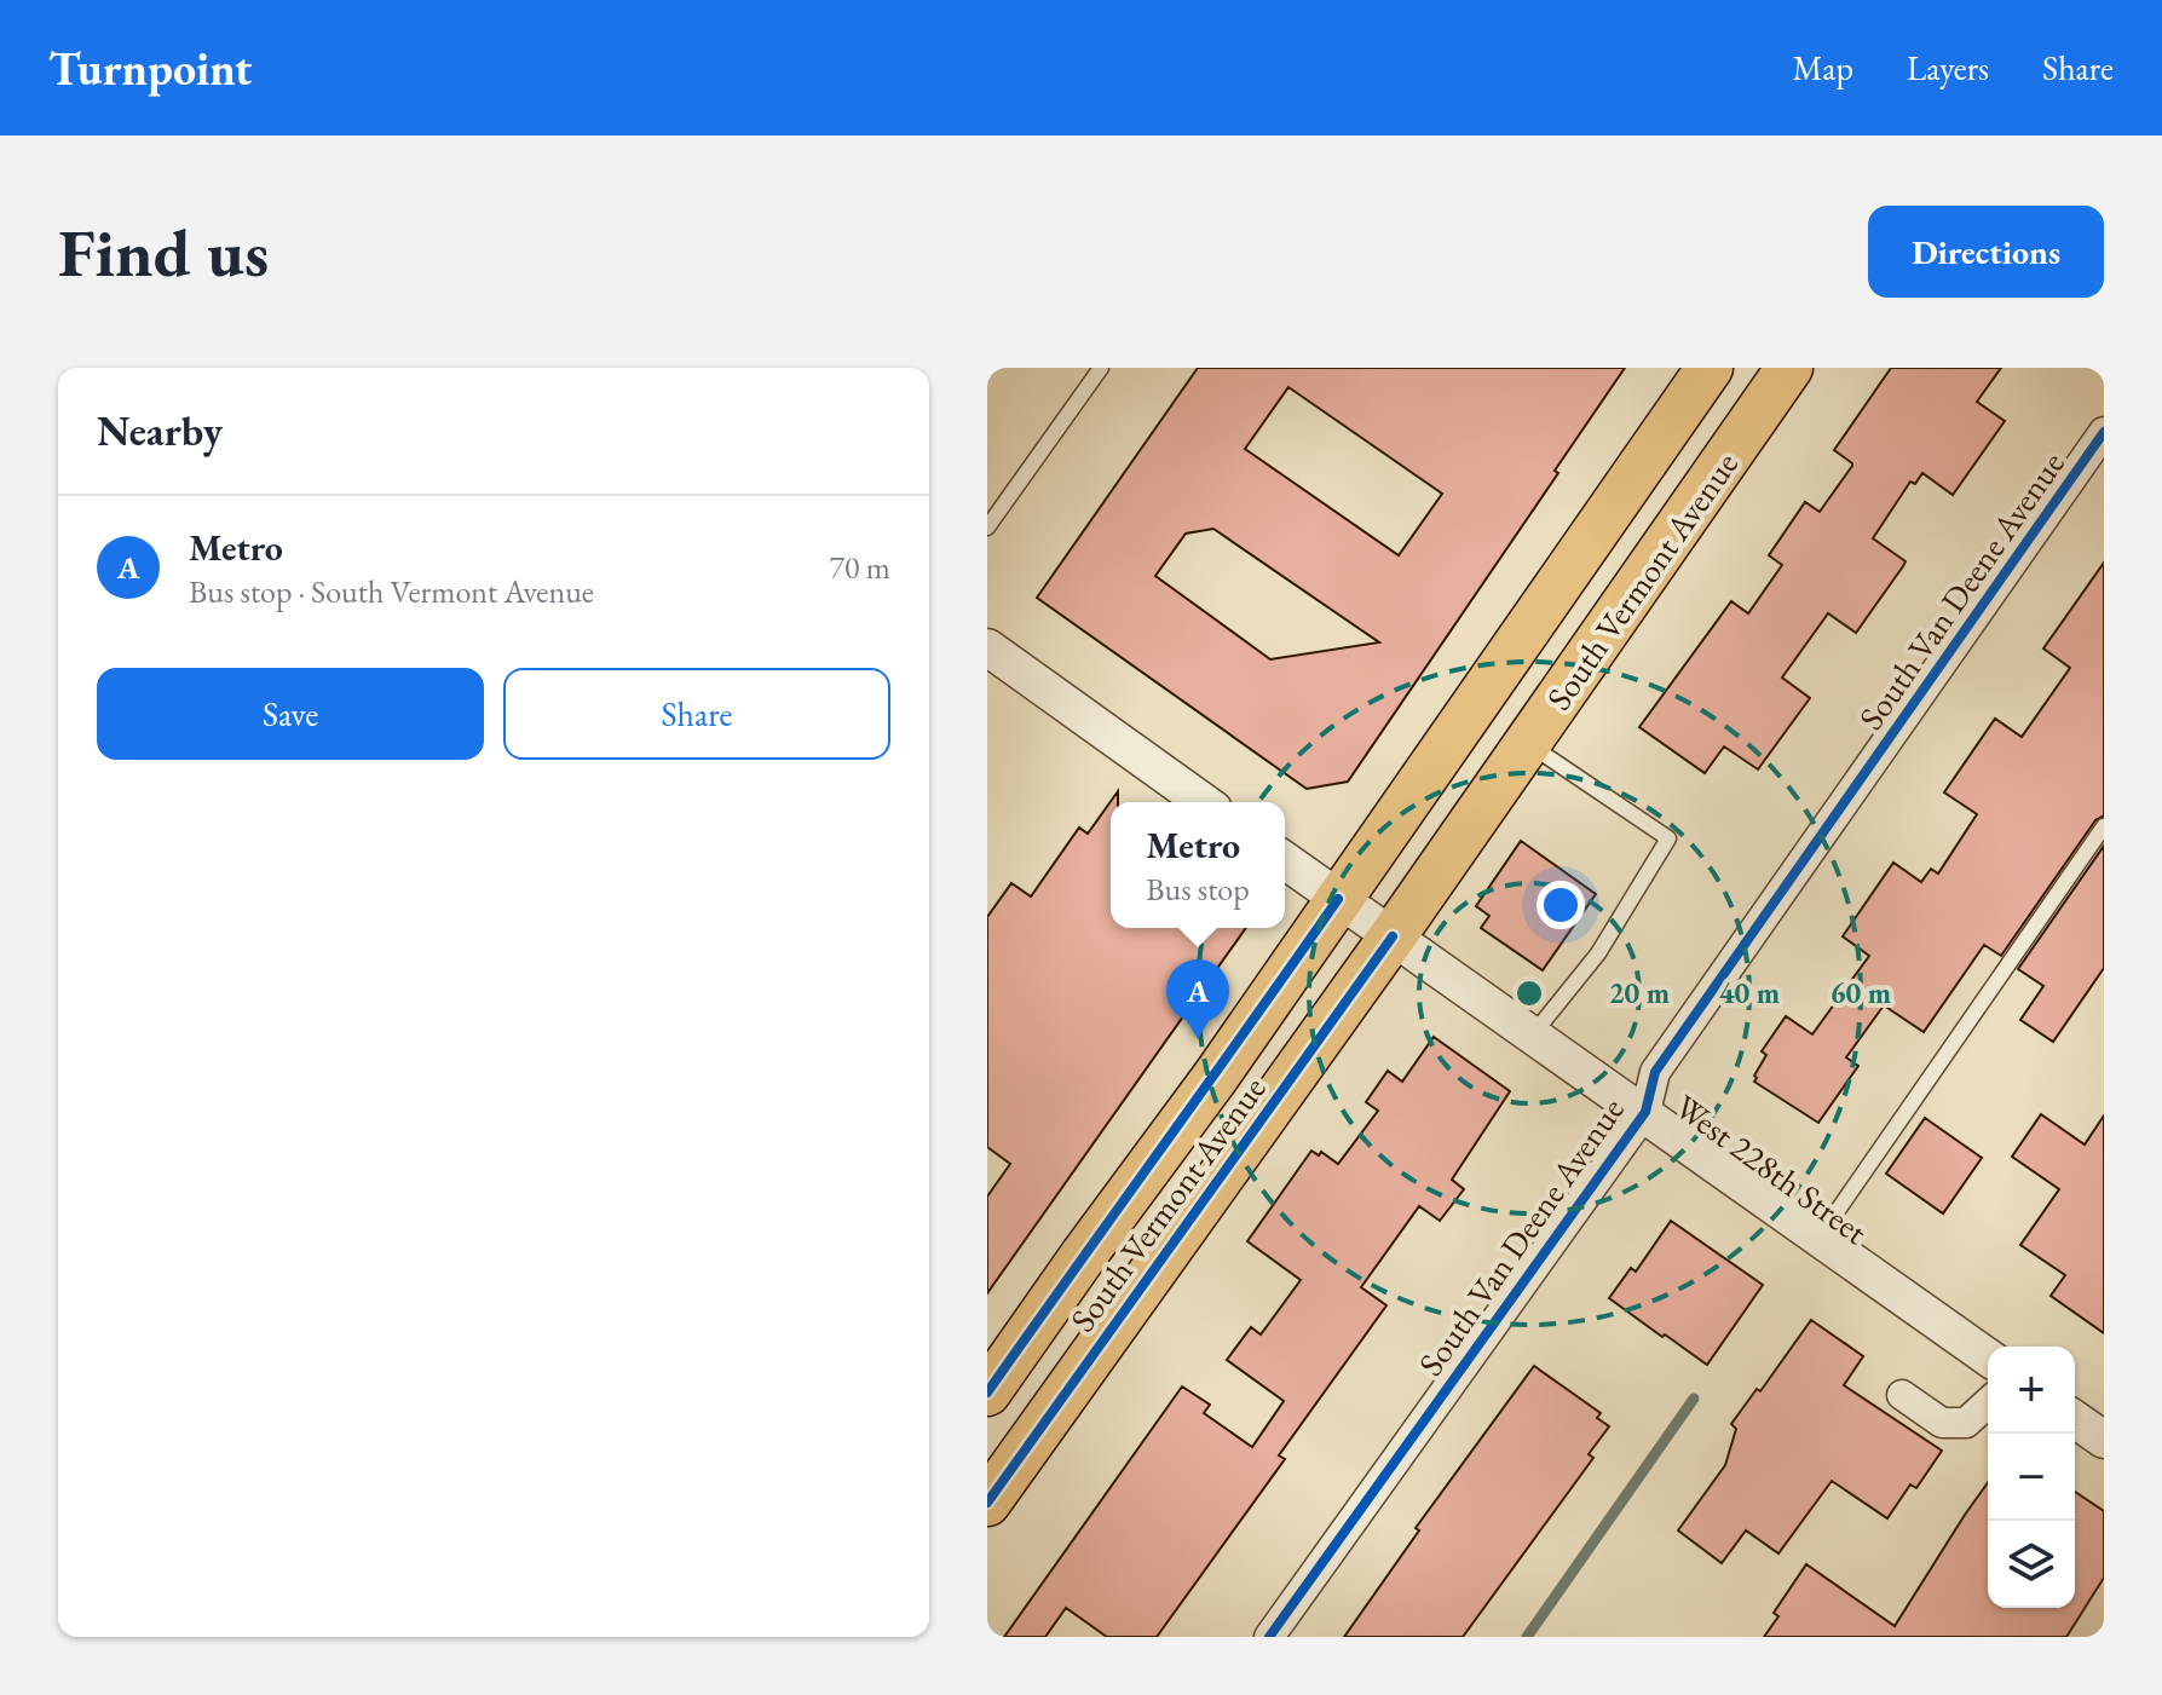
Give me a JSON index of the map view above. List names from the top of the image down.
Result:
{
  "streets": {
    "main road": ["South Vermont Avenue"],
    "street": ["South Van Deene Avenue", "West 228th Street"]
  },
  "crossings": [
    ["South Vermont Avenue", "West 228th Street"],
    ["South Van Deene Avenue", "West 228th Street"]
  ],
  "page": {
    "header": "Turnpoint",
    "nav": ["Map", "Layers", "Share"],
    "buttons": [
      "Directions",
      ["Save", "Share"]
    ],
    "title": "Find us",
    "heading": "Nearby",
    "list": [
      {
        "mark": "A",
        "name": "Metro",
        "note": "Bus stop · South Vermont Avenue",
        "value": "70 m"
      }
    ],
    "popup": ["Metro", "Bus stop"],
    "pins": "A",
    "map_buttons": ["+", "−"]
  },
  "rings": ["20 m", "40 m", "60 m"]
}
